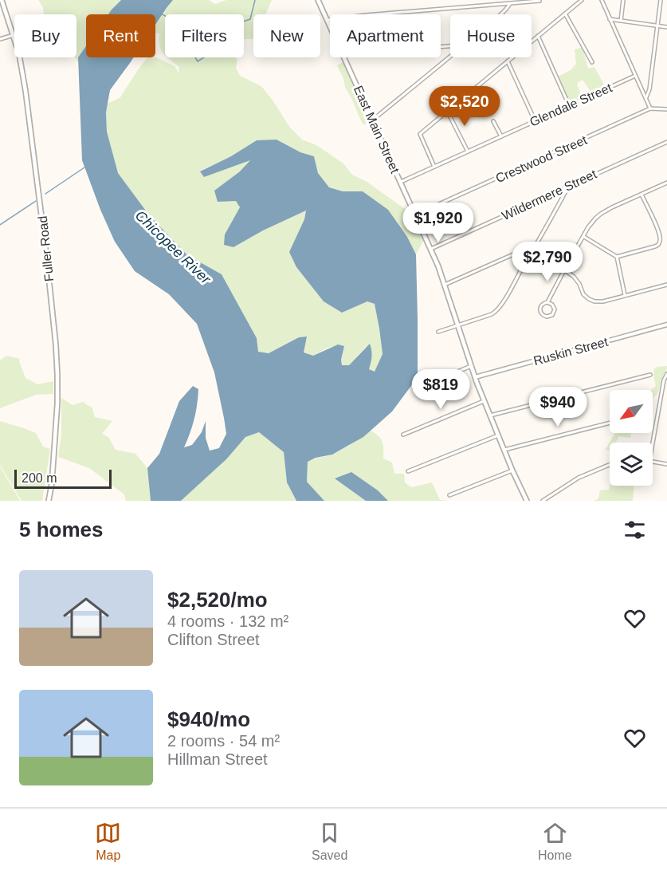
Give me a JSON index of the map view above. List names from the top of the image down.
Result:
{
  "streets": {
    "main road": ["East Main Street", "Fuller Road"],
    "street": [
      "Glendale Street",
      "Crestwood Street",
      "Wildermere Street",
      "Ruskin Street"
    ]
  },
  "crossings": [
    ["Glendale Street", "East Main Street"],
    ["East Main Street", "Crestwood Street"],
    ["East Main Street", "Wildermere Street"],
    ["East Main Street", "Ruskin Street"]
  ],
  "water": ["Chicopee River"],
  "scale_bar": "200 m",
  "north": "bottom left",
  "page": {
    "chip": [
      "Buy",
      "Rent",
      "Filters",
      "New",
      "Apartment",
      "House"
    ],
    "price": [
      "$2,520",
      "$1,920",
      "$2,790",
      "$819",
      "$940"
    ],
    "scale": "200 m",
    "heading": "5 homes",
    "list": [
      {
        "name": "$2,520/mo",
        "note": "4 rooms · 132 m² · Clifton Street"
      },
      {
        "name": "$940/mo",
        "note": "2 rooms · 54 m² · Hillman Street"
      }
    ],
    "tabs": ["Map", "Saved", "Home"]
  }
}
